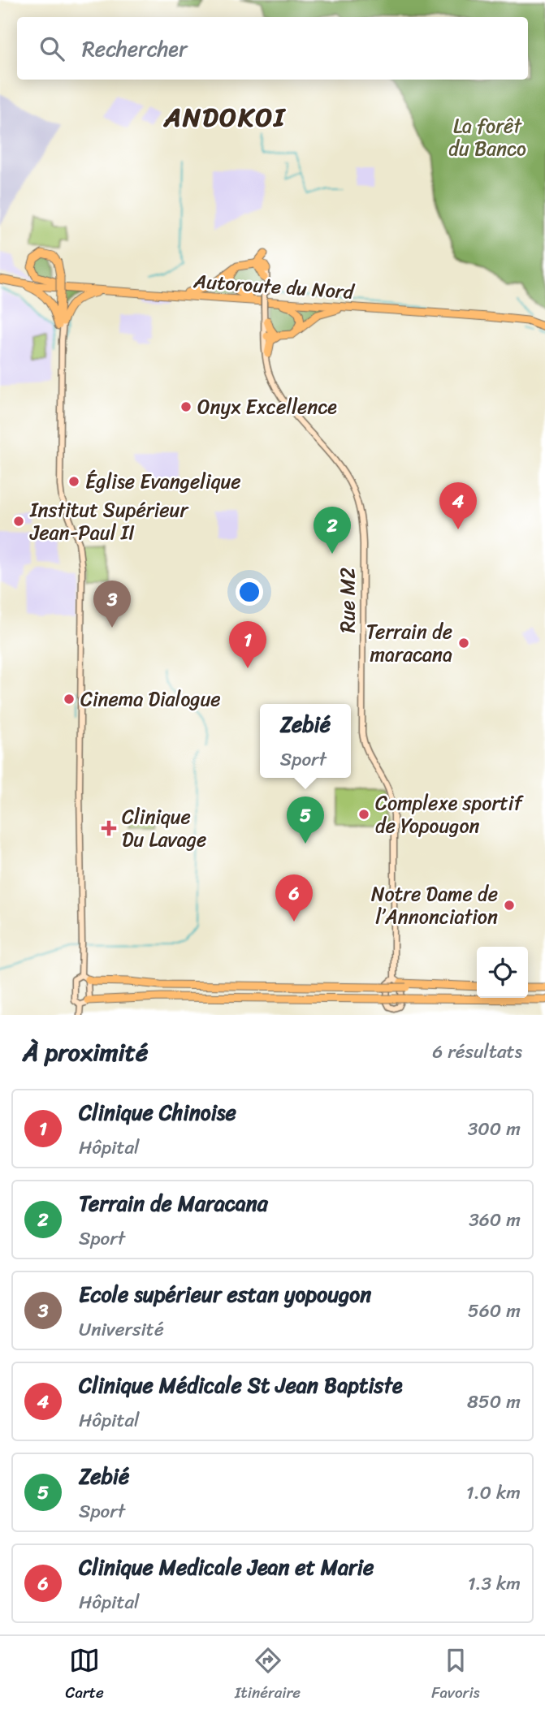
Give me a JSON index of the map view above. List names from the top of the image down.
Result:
{
  "streets": {
    "highway": ["Autoroute du Nord"],
    "main road": ["Rue M2"]
  },
  "districts": ["ANDOKOI"],
  "parks": ["La forêt du Banco"],
  "places": {
    "other": [
      "Onyx Excellence",
      "Église Evangelique",
      "Institut Supérieur Jean-Paul II",
      "Terrain de maracana",
      "Cinema Dialogue",
      "Complexe sportif de Yopougon",
      "Notre Dame de l’Annonciation"
    ],
    "health": ["Clinique Du Lavage"]
  },
  "page": {
    "search": "Rechercher",
    "pins": [
      "4",
      "2",
      "3",
      "1",
      "5",
      "6"
    ],
    "popup": ["Zebié", "Sport"],
    "heading": ["À proximité", "6 résultats"],
    "list": [
      {
        "mark": "1",
        "name": "Clinique Chinoise",
        "note": "Hôpital",
        "value": "300 m"
      },
      {
        "mark": "2",
        "name": "Terrain de Maracana",
        "note": "Sport",
        "value": "360 m"
      },
      {
        "mark": "3",
        "name": "Ecole supérieur estan yopougon",
        "note": "Université",
        "value": "560 m"
      },
      {
        "mark": "4",
        "name": "Clinique Médicale St Jean Baptiste",
        "note": "Hôpital",
        "value": "850 m"
      },
      {
        "mark": "5",
        "name": "Zebié",
        "note": "Sport",
        "value": "1.0 km"
      },
      {
        "mark": "6",
        "name": "Clinique Medicale Jean et Marie",
        "note": "Hôpital",
        "value": "1.3 km"
      }
    ],
    "nav": ["Carte", "Itinéraire", "Favoris"]
  }
}
